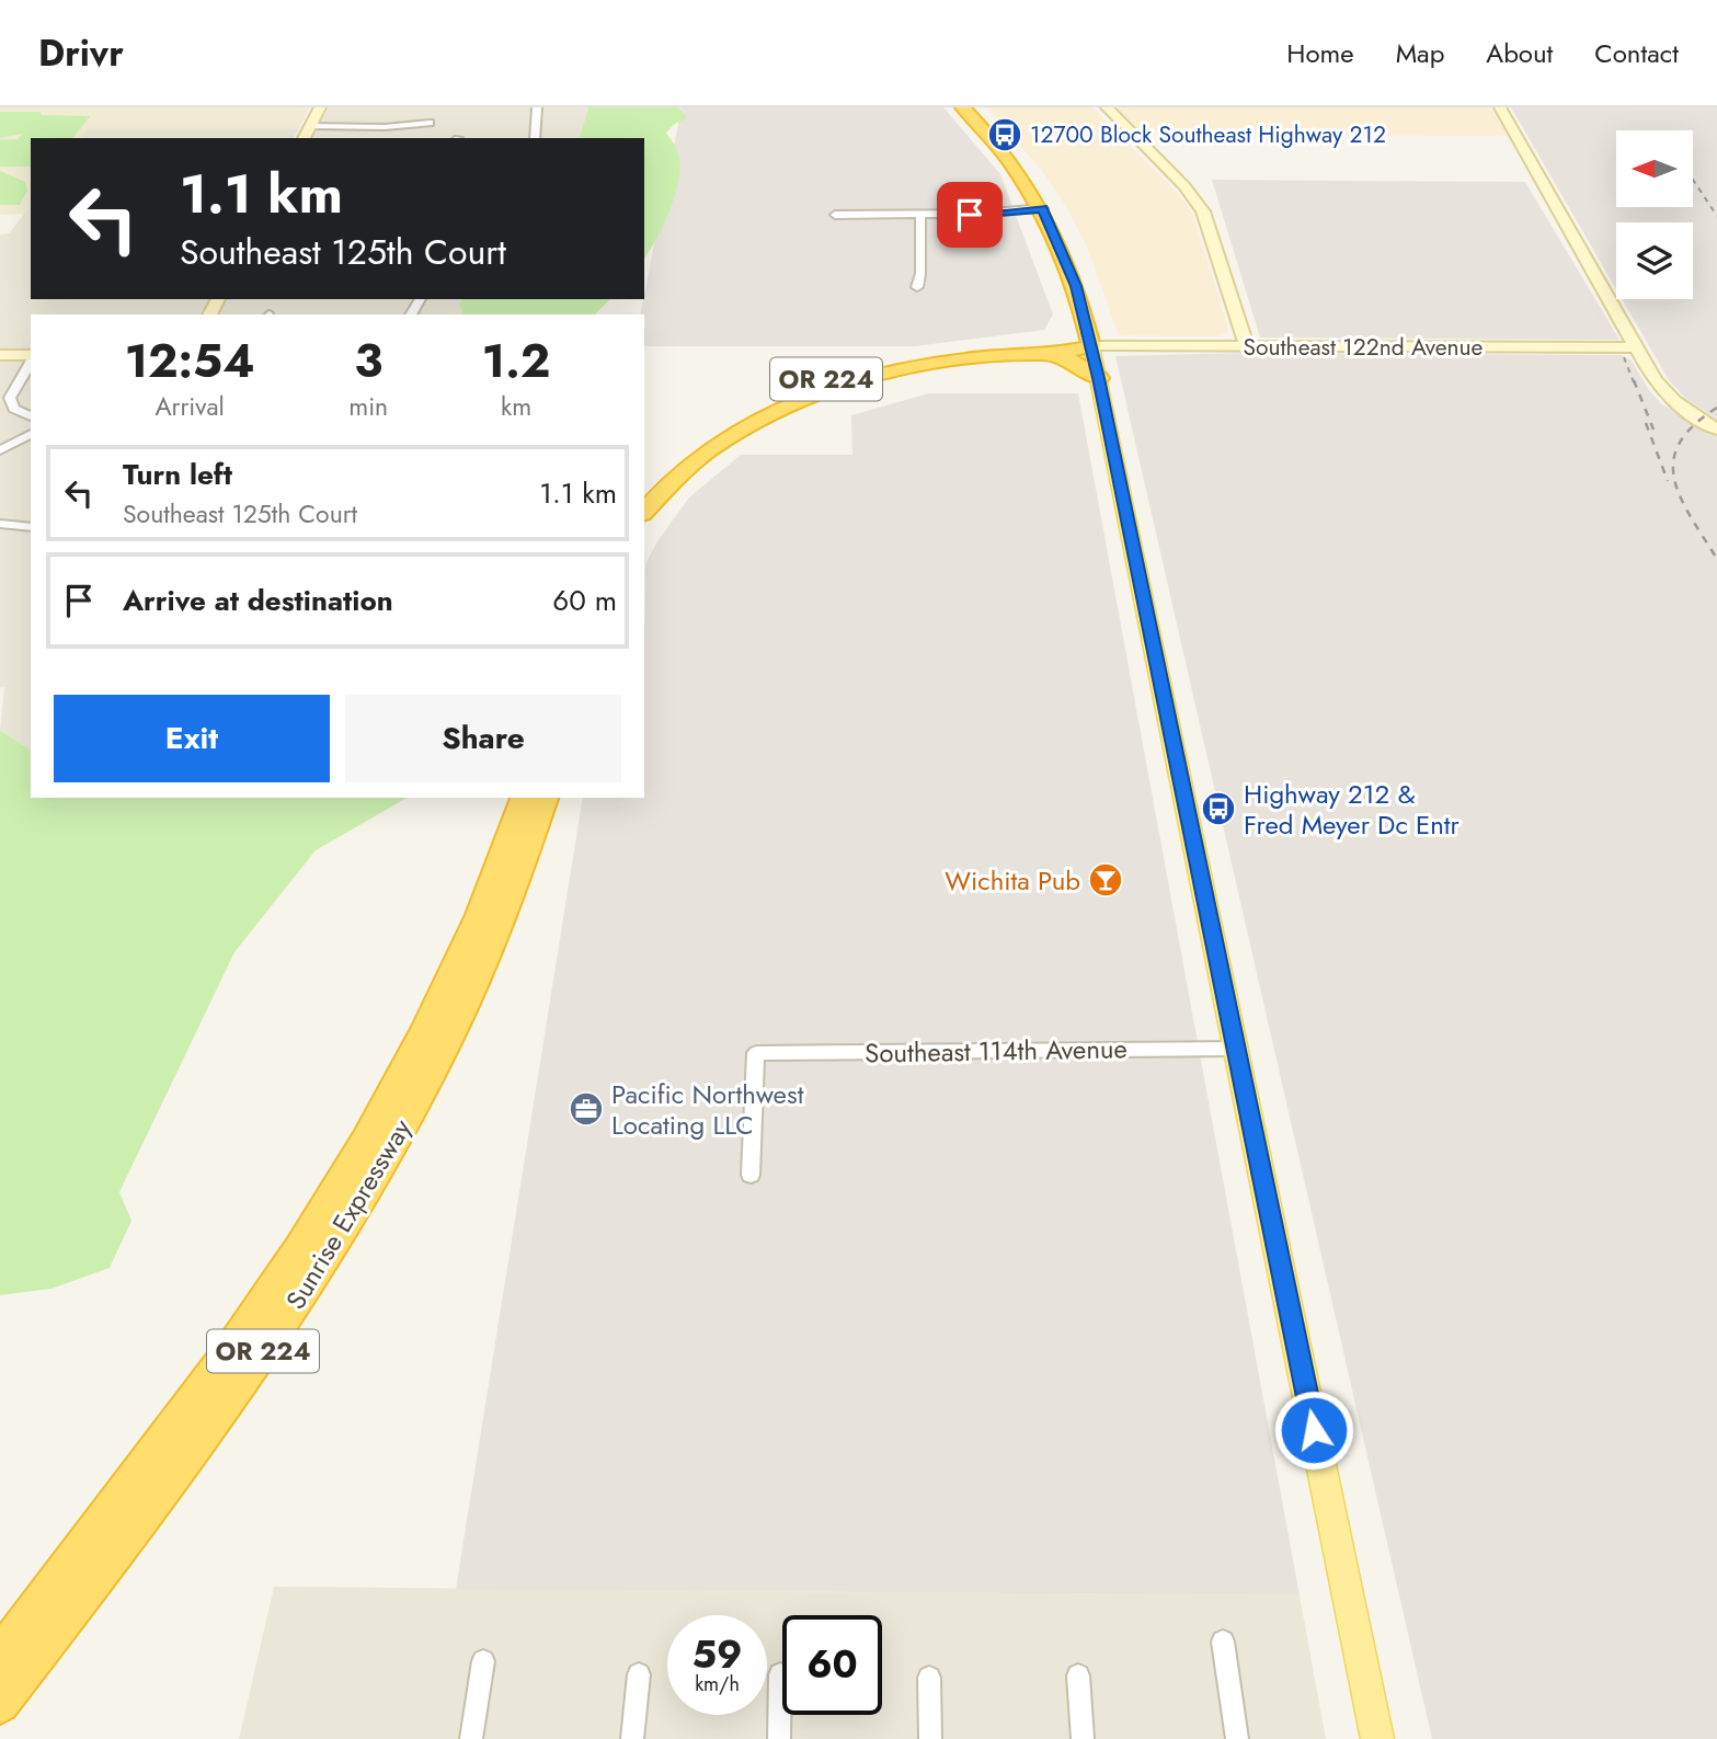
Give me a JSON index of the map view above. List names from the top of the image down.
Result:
{
  "streets": {
    "highway": ["OR 224", "Sunrise Expressway"],
    "main road": ["Southeast 122nd Avenue"],
    "street": ["Southeast 114th Avenue"]
  },
  "crossings": [
    ["Southeast 122nd Avenue", "OR 224"]
  ],
  "places": {
    "bus stop": ["12700 Block Southeast Highway 212", "Highway 212 & Fred Meyer Dc Entr"],
    "bar": ["Wichita Pub"],
    "office": ["Pacific Northwest Locating LLC"]
  },
  "north": "left",
  "page": {
    "header": "Drivr",
    "nav": [
      "Home",
      "Map",
      "About",
      "Contact"
    ],
    "turn": ["1.1 km", "Southeast 125th Court"],
    "eta": [
      "12:54",
      "Arrival",
      "3",
      "min",
      "1.2",
      "km"
    ],
    "list": [
      {
        "name": "Turn left",
        "note": "Southeast 125th Court",
        "value": "1.1 km"
      },
      {
        "name": "Arrive at destination",
        "value": "60 m"
      }
    ],
    "buttons": ["Exit", "Share"],
    "speed": "59 km/h",
    "limit": "60"
  }
}
